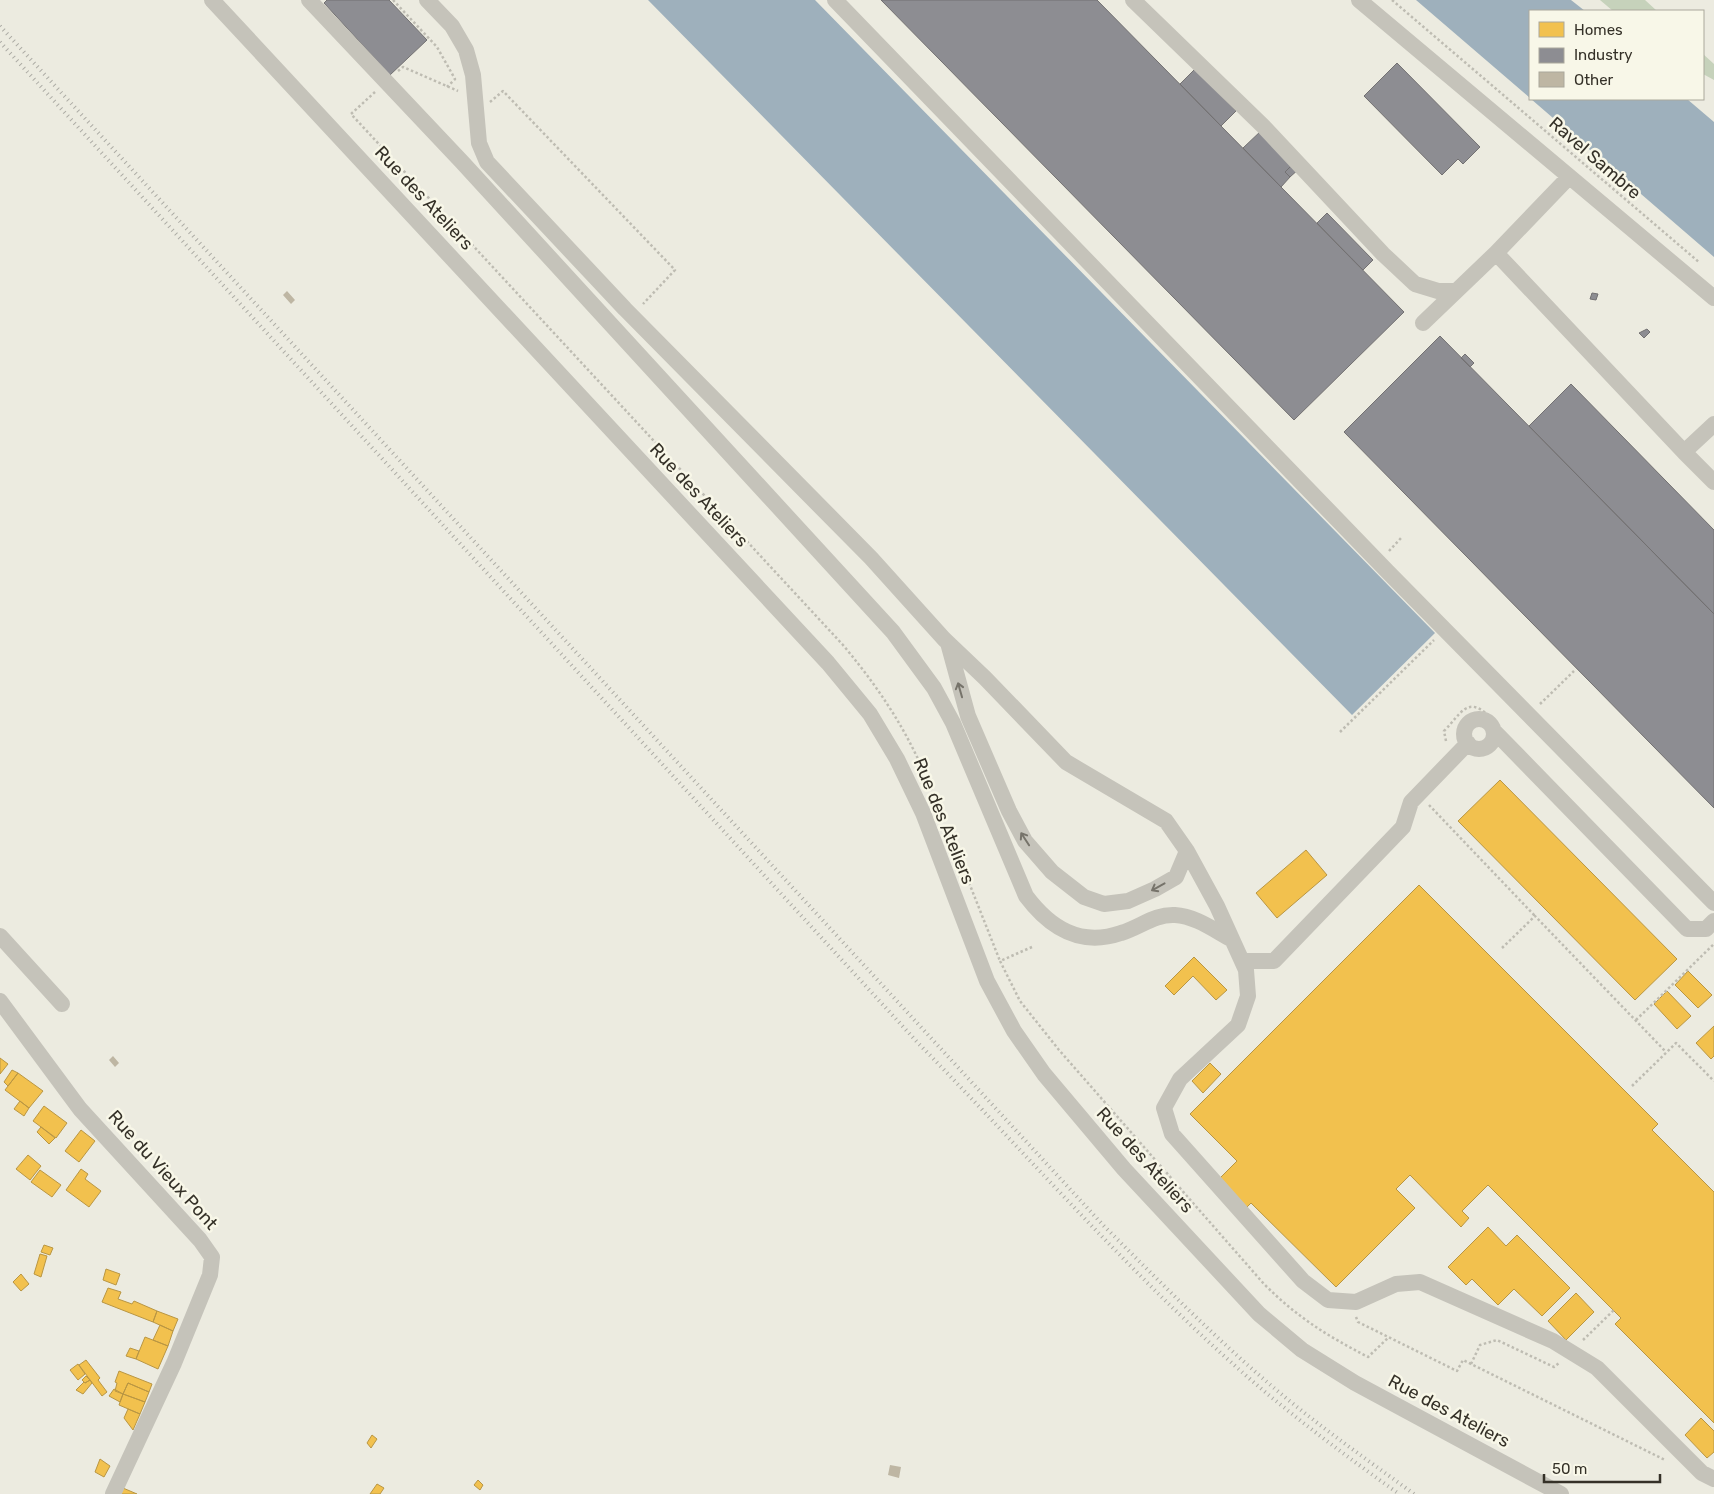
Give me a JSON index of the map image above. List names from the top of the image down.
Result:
{
  "streets": {
    "street": ["Rue des Ateliers", "Rue du Vieux Pont"],
    "path": ["Ravel Sambre"]
  },
  "legend": ["Homes", "Industry", "Other"],
  "scale_bar": "50 m"
}
